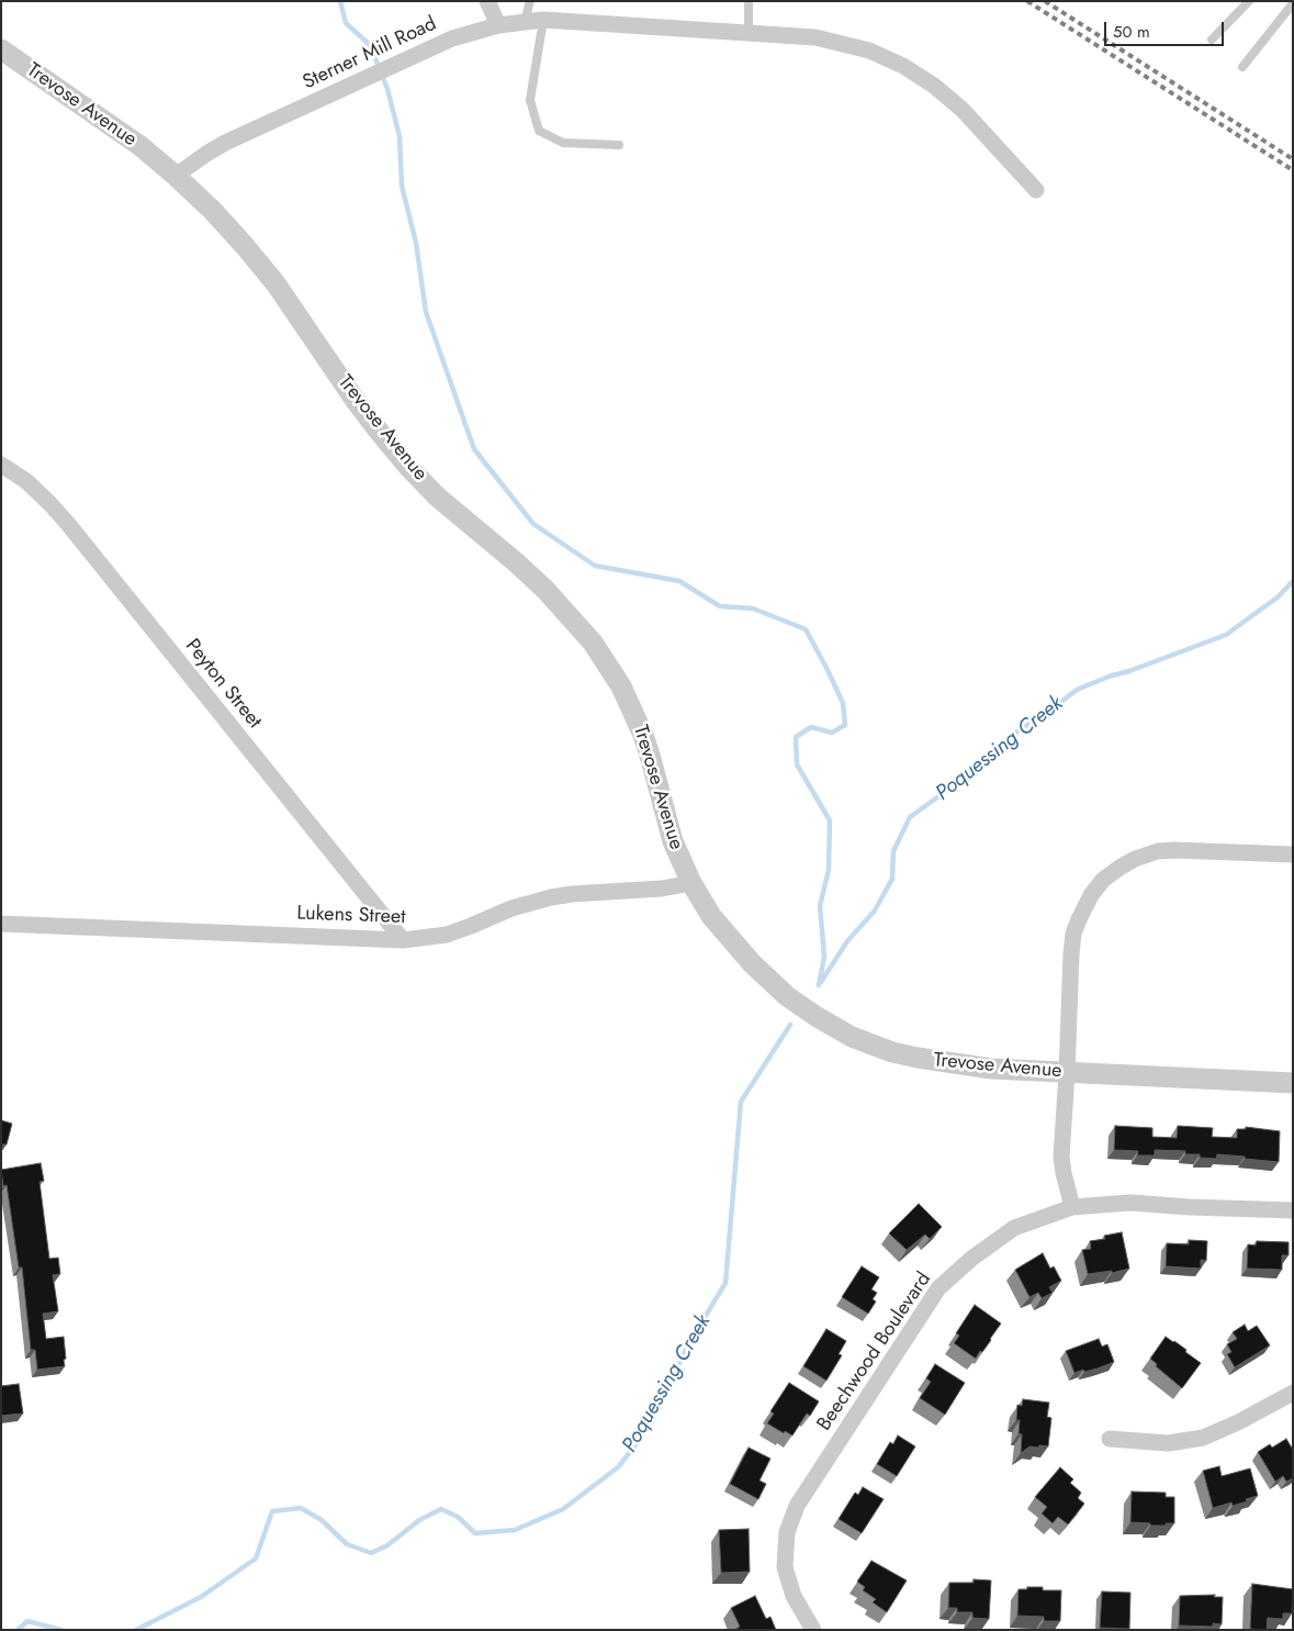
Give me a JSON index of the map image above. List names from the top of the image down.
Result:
{
  "streets": {
    "street": [
      "Sterner Mill Road",
      "Trevose Avenue",
      "Peyton Street",
      "Lukens Street",
      "Beechwood Boulevard"
    ]
  },
  "crossings": [
    ["Sterner Mill Road", "Trevose Avenue"],
    ["Trevose Avenue", "Lukens Street"],
    ["Peyton Street", "Lukens Street"]
  ],
  "water": ["Poquessing Creek"],
  "scale_bar": "50 m"
}
